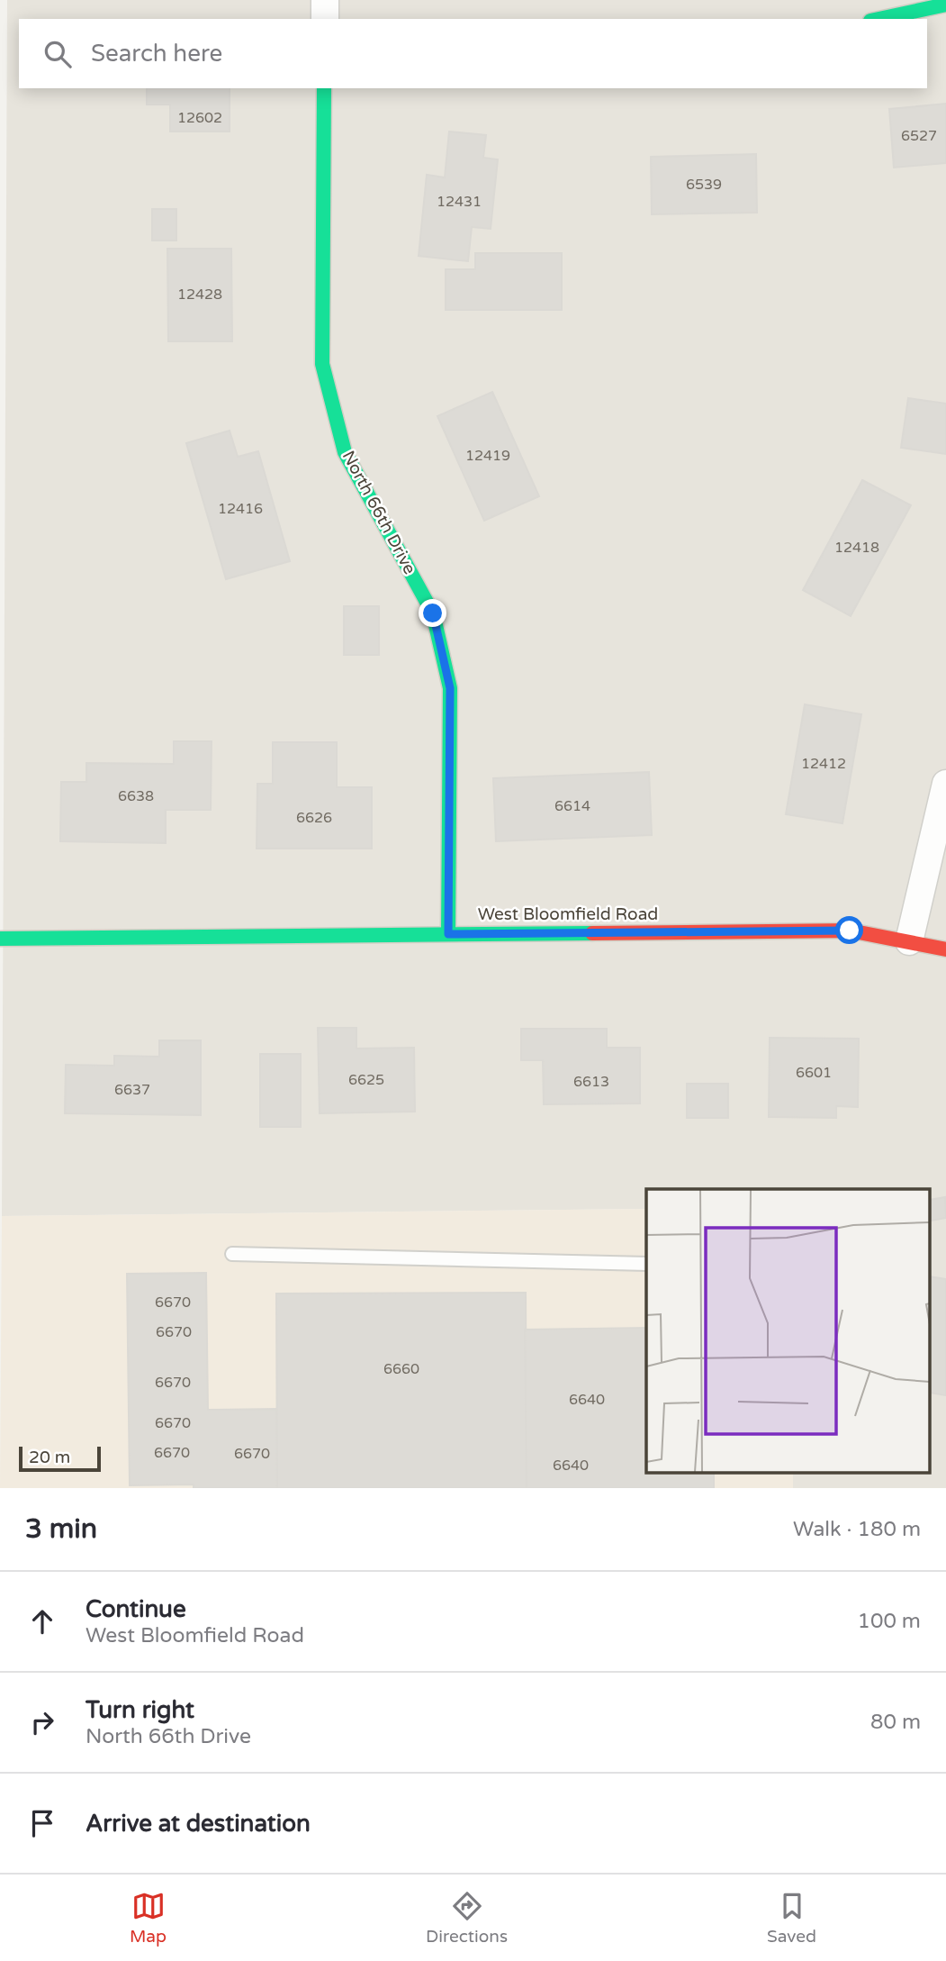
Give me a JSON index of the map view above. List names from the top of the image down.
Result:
{
  "streets": {
    "street": ["North 66th Drive", "West Bloomfield Road"]
  },
  "crossings": [
    ["North 66th Drive", "West Bloomfield Road"]
  ],
  "house_numbers": [
    "12602",
    "6527",
    "6539",
    "12431",
    "12428",
    "12419",
    "12416",
    "12418",
    "12412",
    "6638",
    "6614",
    "6626",
    "6601",
    "6625",
    "6613",
    "6637",
    "6670",
    "6670",
    "6660",
    "6670",
    "6640",
    "6670",
    "6670",
    "6670",
    "6640"
  ],
  "scale_bar": "20 m",
  "page": {
    "search": "Search here",
    "scale": "20 m",
    "heading": ["3 min", "Walk · 180 m"],
    "list": [
      ["Continue", "West Bloomfield Road", "100 m"],
      ["Turn right", "North 66th Drive", "80 m"],
      "Arrive at destination"
    ],
    "nav": ["Map", "Directions", "Saved"]
  }
}
